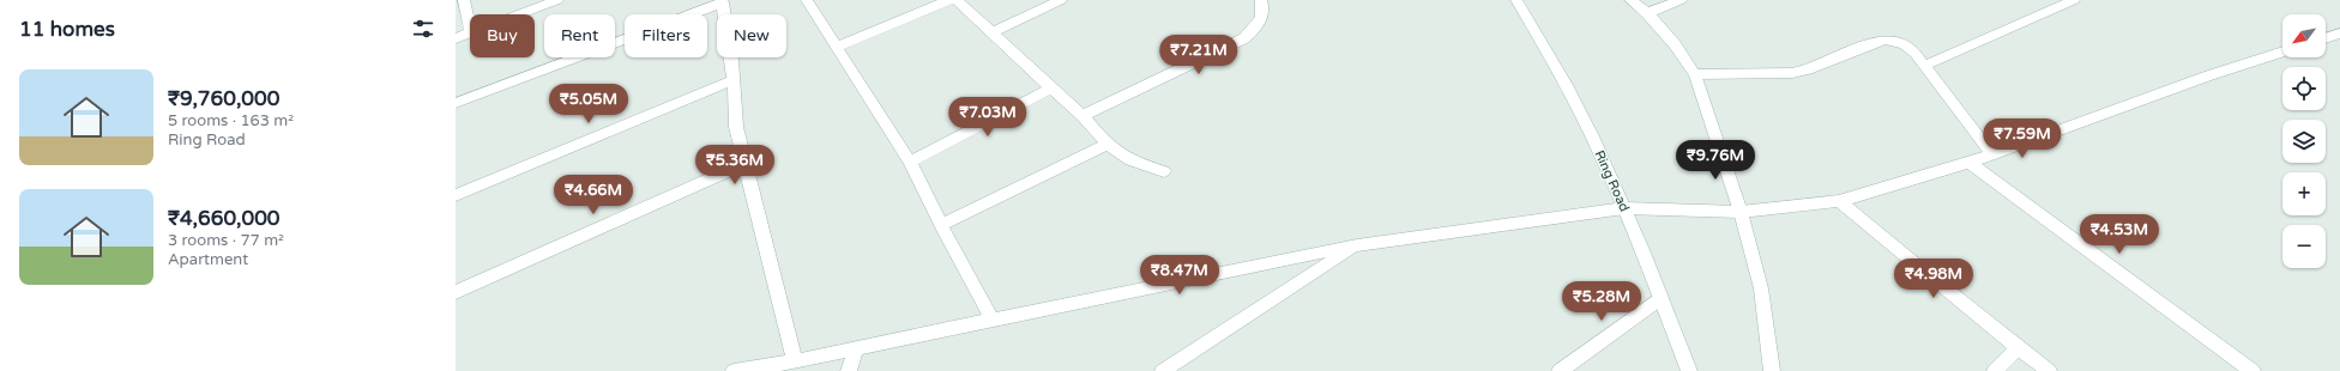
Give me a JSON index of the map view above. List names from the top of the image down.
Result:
{
  "streets": {
    "street": ["Ring Road"]
  },
  "north": "bottom left",
  "page": {
    "heading": "11 homes",
    "map_buttons": ["+", "−"],
    "chip": [
      "Buy",
      "Rent",
      "Filters",
      "New"
    ],
    "price": [
      "₹7.21M",
      "₹5.05M",
      "₹7.03M",
      "₹7.59M",
      "₹9.76M",
      "₹5.36M",
      "₹4.66M",
      "₹4.53M",
      "₹8.47M",
      "₹4.98M",
      "₹5.28M"
    ],
    "list": [
      {
        "name": "₹9,760,000",
        "note": "5 rooms · 163 m² · Ring Road"
      },
      {
        "name": "₹4,660,000",
        "note": "3 rooms · 77 m² · Apartment"
      }
    ]
  }
}
